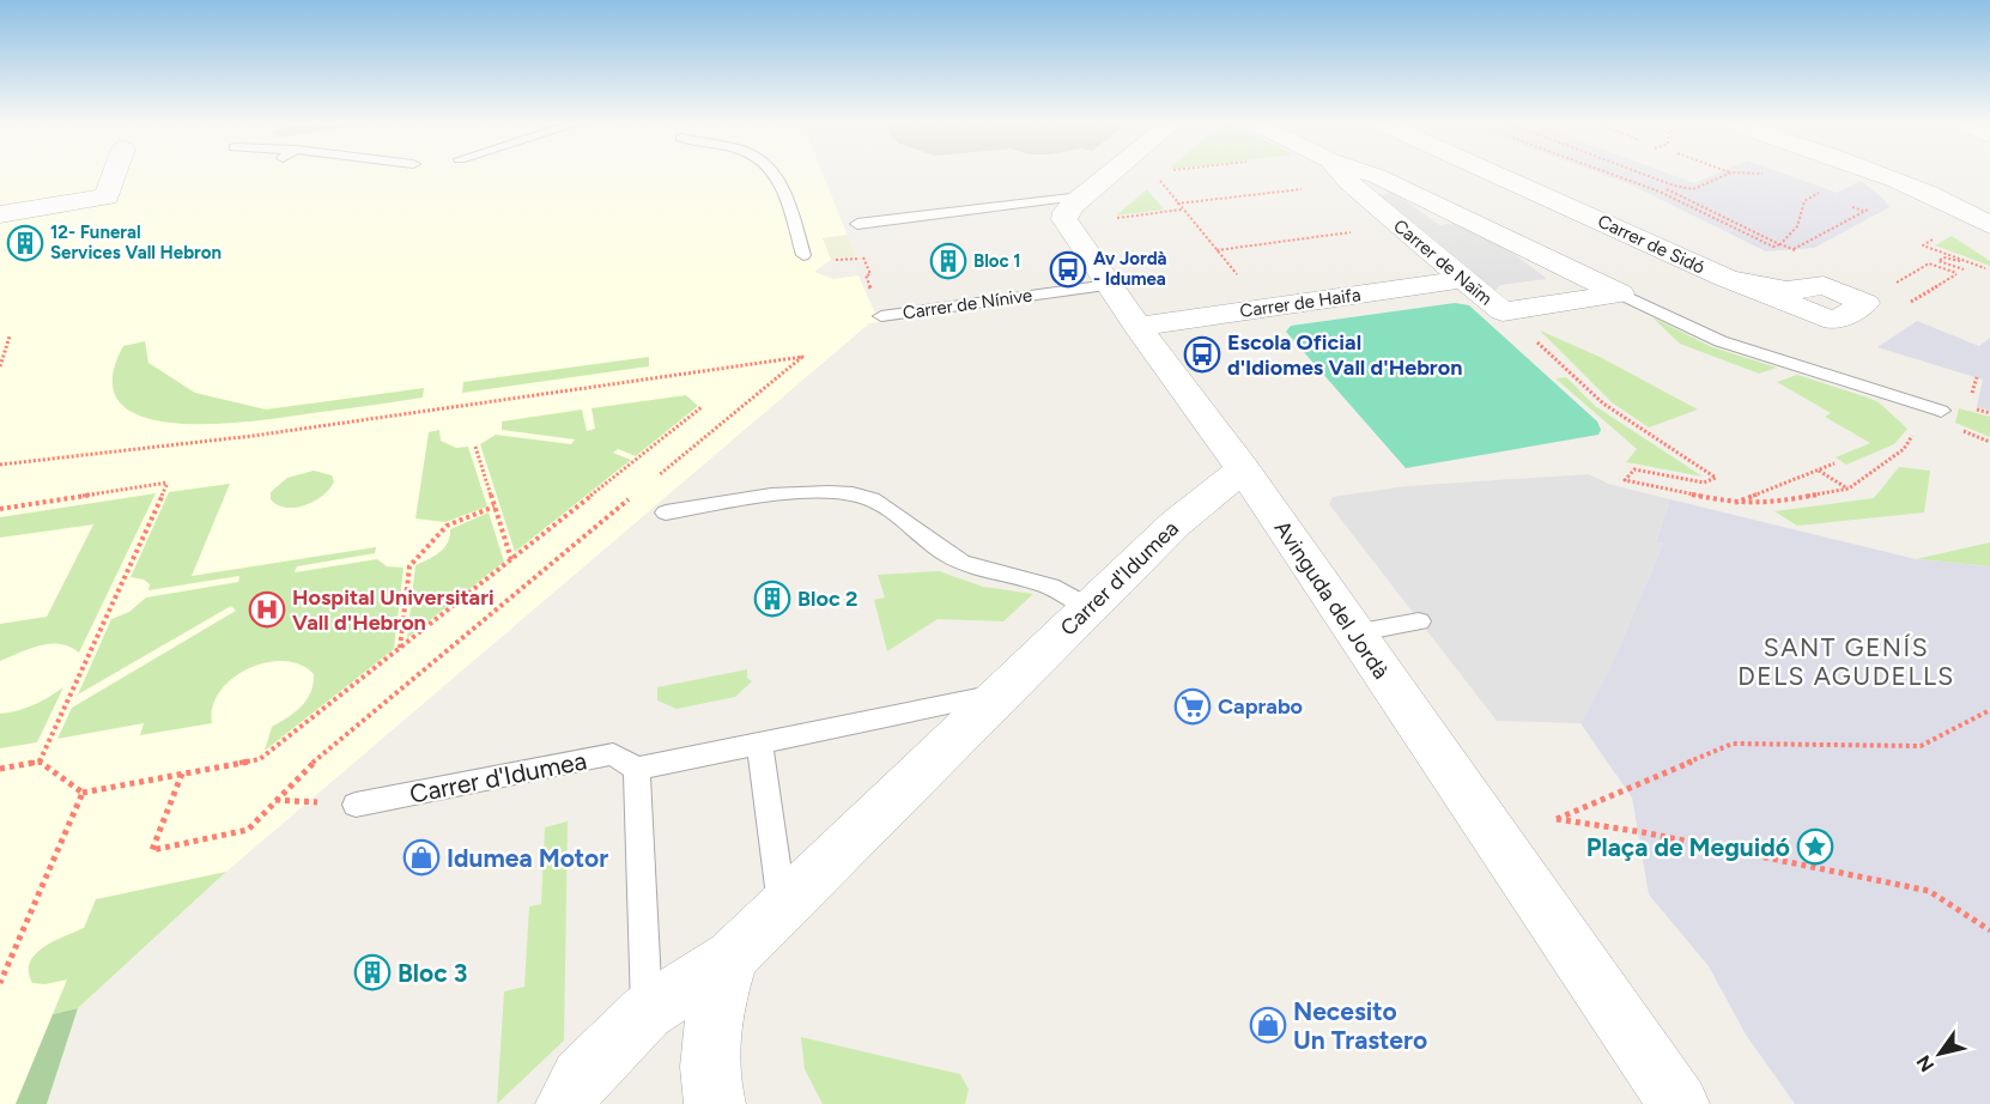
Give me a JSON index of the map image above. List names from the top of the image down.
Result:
{
  "streets": {
    "street": [
      "Carrer de Sidó",
      "Carrer de Naïm",
      "Carrer de Haifa",
      "Carrer d'Idumea",
      "Avinguda del Jordà"
    ],
    "lane": ["Carrer de Nínive"]
  },
  "crossings": [
    ["Carrer de Naïm", "Carrer de Haifa"],
    ["Carrer de Haifa", "Avinguda del Jordà"],
    ["Carrer de Nínive", "Avinguda del Jordà"],
    ["Carrer d'Idumea", "Avinguda del Jordà"]
  ],
  "districts": ["SANT GENÍS DELS AGUDELLS"],
  "places": {
    "building": [
      "12- Funeral Services Vall Hebron",
      "Bloc 1",
      "Bloc 2",
      "Bloc 3"
    ],
    "bus stop": ["Av Jordà - Idumea", "Escola Oficial d'Idiomes Vall d'Hebron"],
    "hospital": ["Hospital Universitari Vall d'Hebron"],
    "supermarket": ["Caprabo"],
    "place": ["Plaça de Meguidó"],
    "shop": ["Idumea Motor", "Necesito Un Trastero"]
  },
  "north": "bottom left"
}
